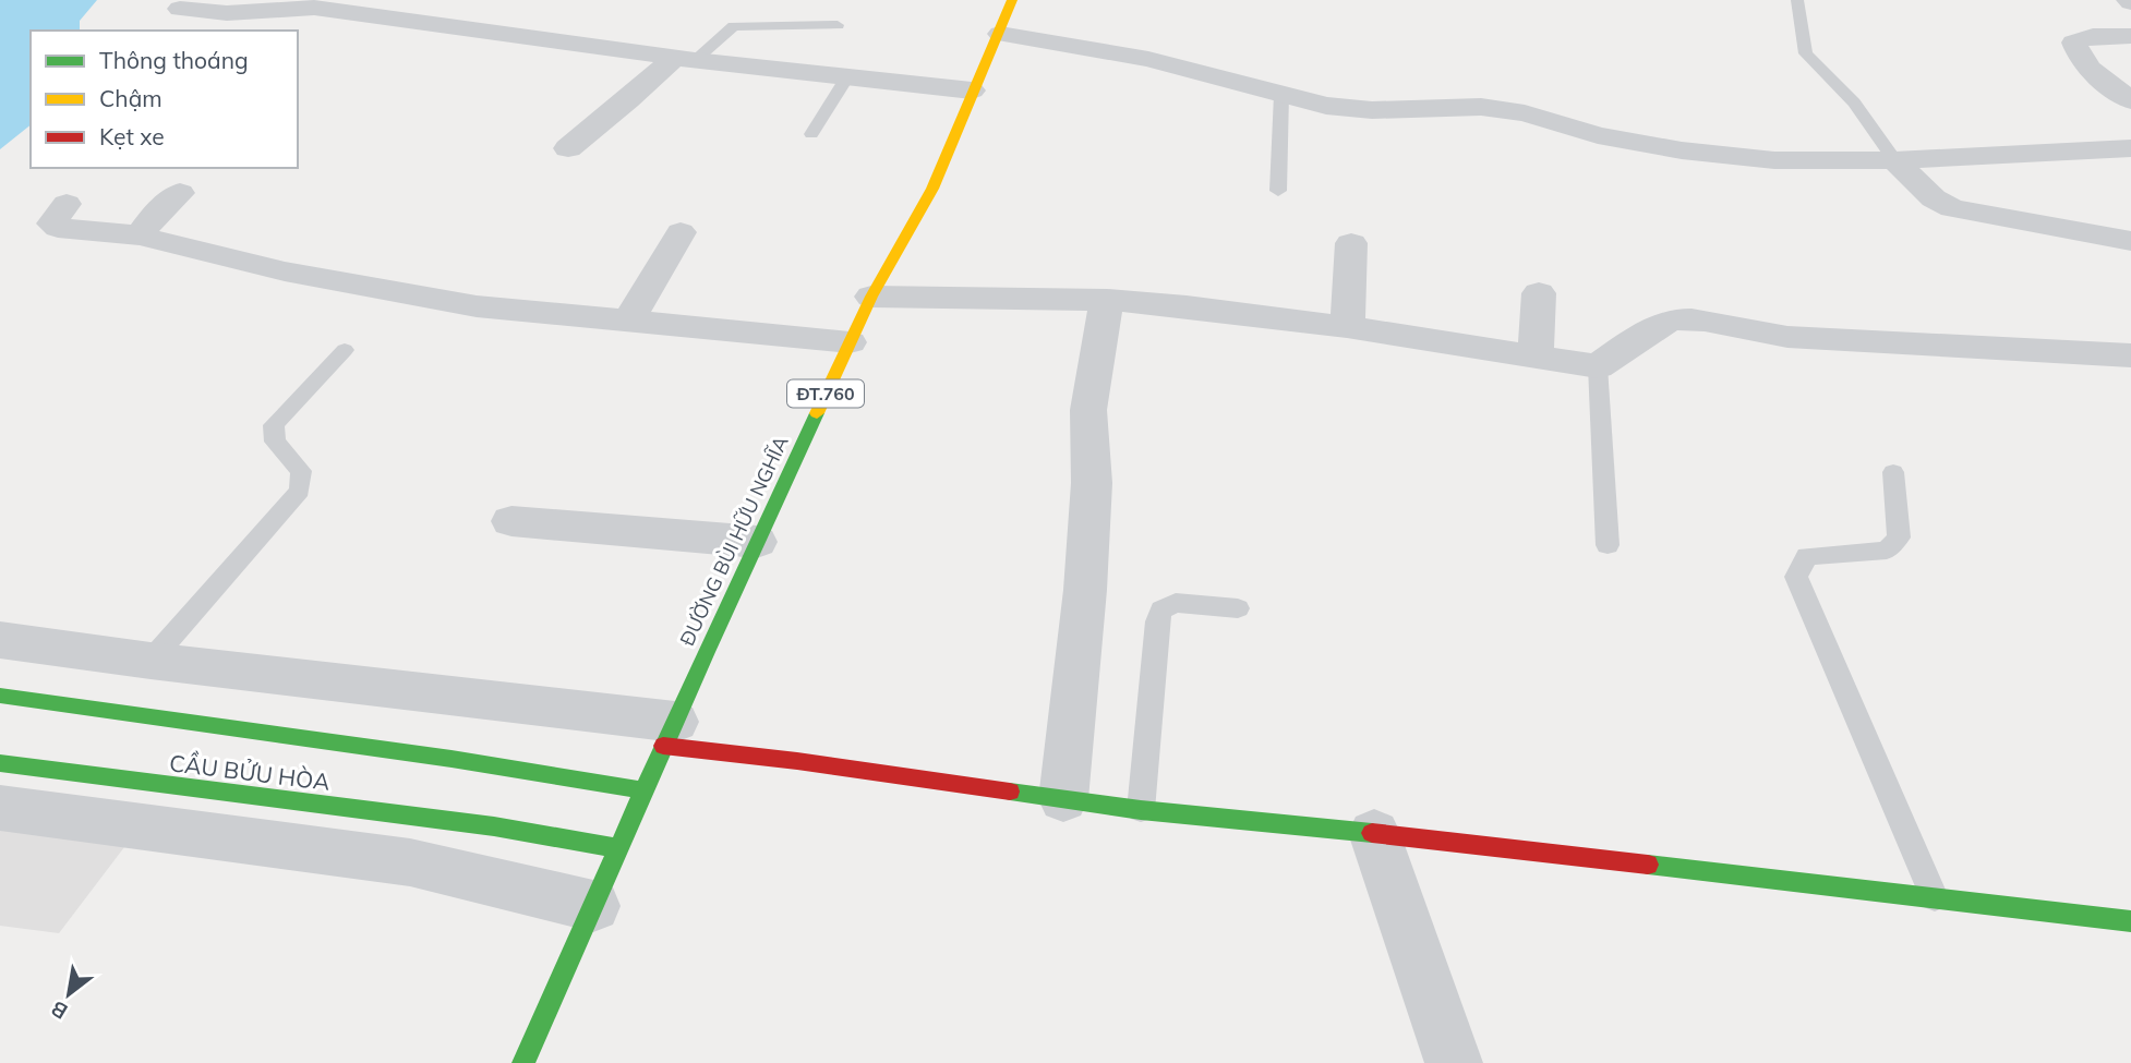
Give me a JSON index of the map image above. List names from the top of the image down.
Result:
{
  "streets": {
    "main road": ["ĐT.760", "ĐƯỜNG BÙI HỮU NGHĨA", "CẦU BỬU HÒA"]
  },
  "crossings": [
    ["ĐƯỜNG BÙI HỮU NGHĨA", "CẦU BỬU HÒA"]
  ],
  "legend": ["Thông thoáng", "Chậm", "Kẹt xe"],
  "north": "bottom left"
}
